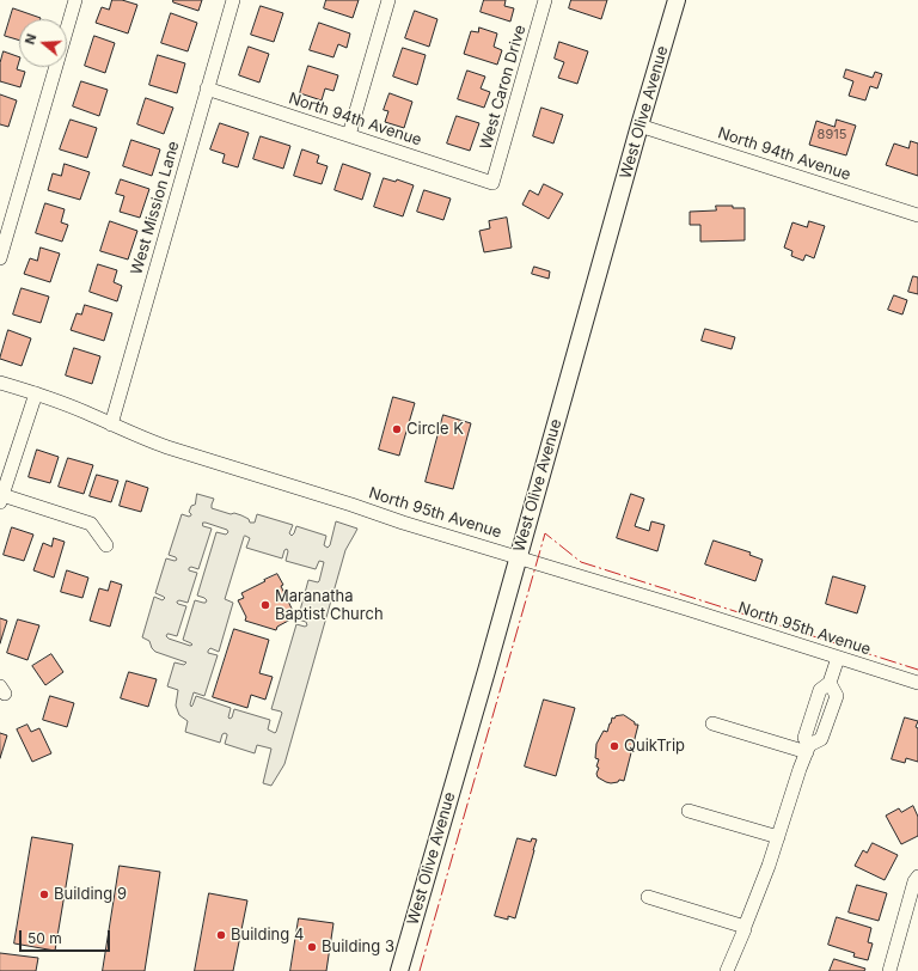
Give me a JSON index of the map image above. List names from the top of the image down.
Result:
{
  "streets": {
    "main road": ["West Olive Avenue"],
    "street": [
      "West Caron Drive",
      "North 94th Avenue",
      "West Mission Lane",
      "North 95th Avenue"
    ]
  },
  "crossings": [
    ["West Caron Drive", "North 94th Avenue"],
    ["West Olive Avenue", "North 94th Avenue"],
    ["West Olive Avenue", "North 95th Avenue"],
    ["North 94th Avenue", "West Mission Lane"],
    ["West Mission Lane", "North 95th Avenue"]
  ],
  "places": [
    "Circle K",
    "Maranatha Baptist Church",
    "QuikTrip",
    "Building 9",
    "Building 4",
    "Building 3"
  ],
  "house_numbers": ["8915"],
  "scale_bar": "50 m",
  "north": "left"
}
